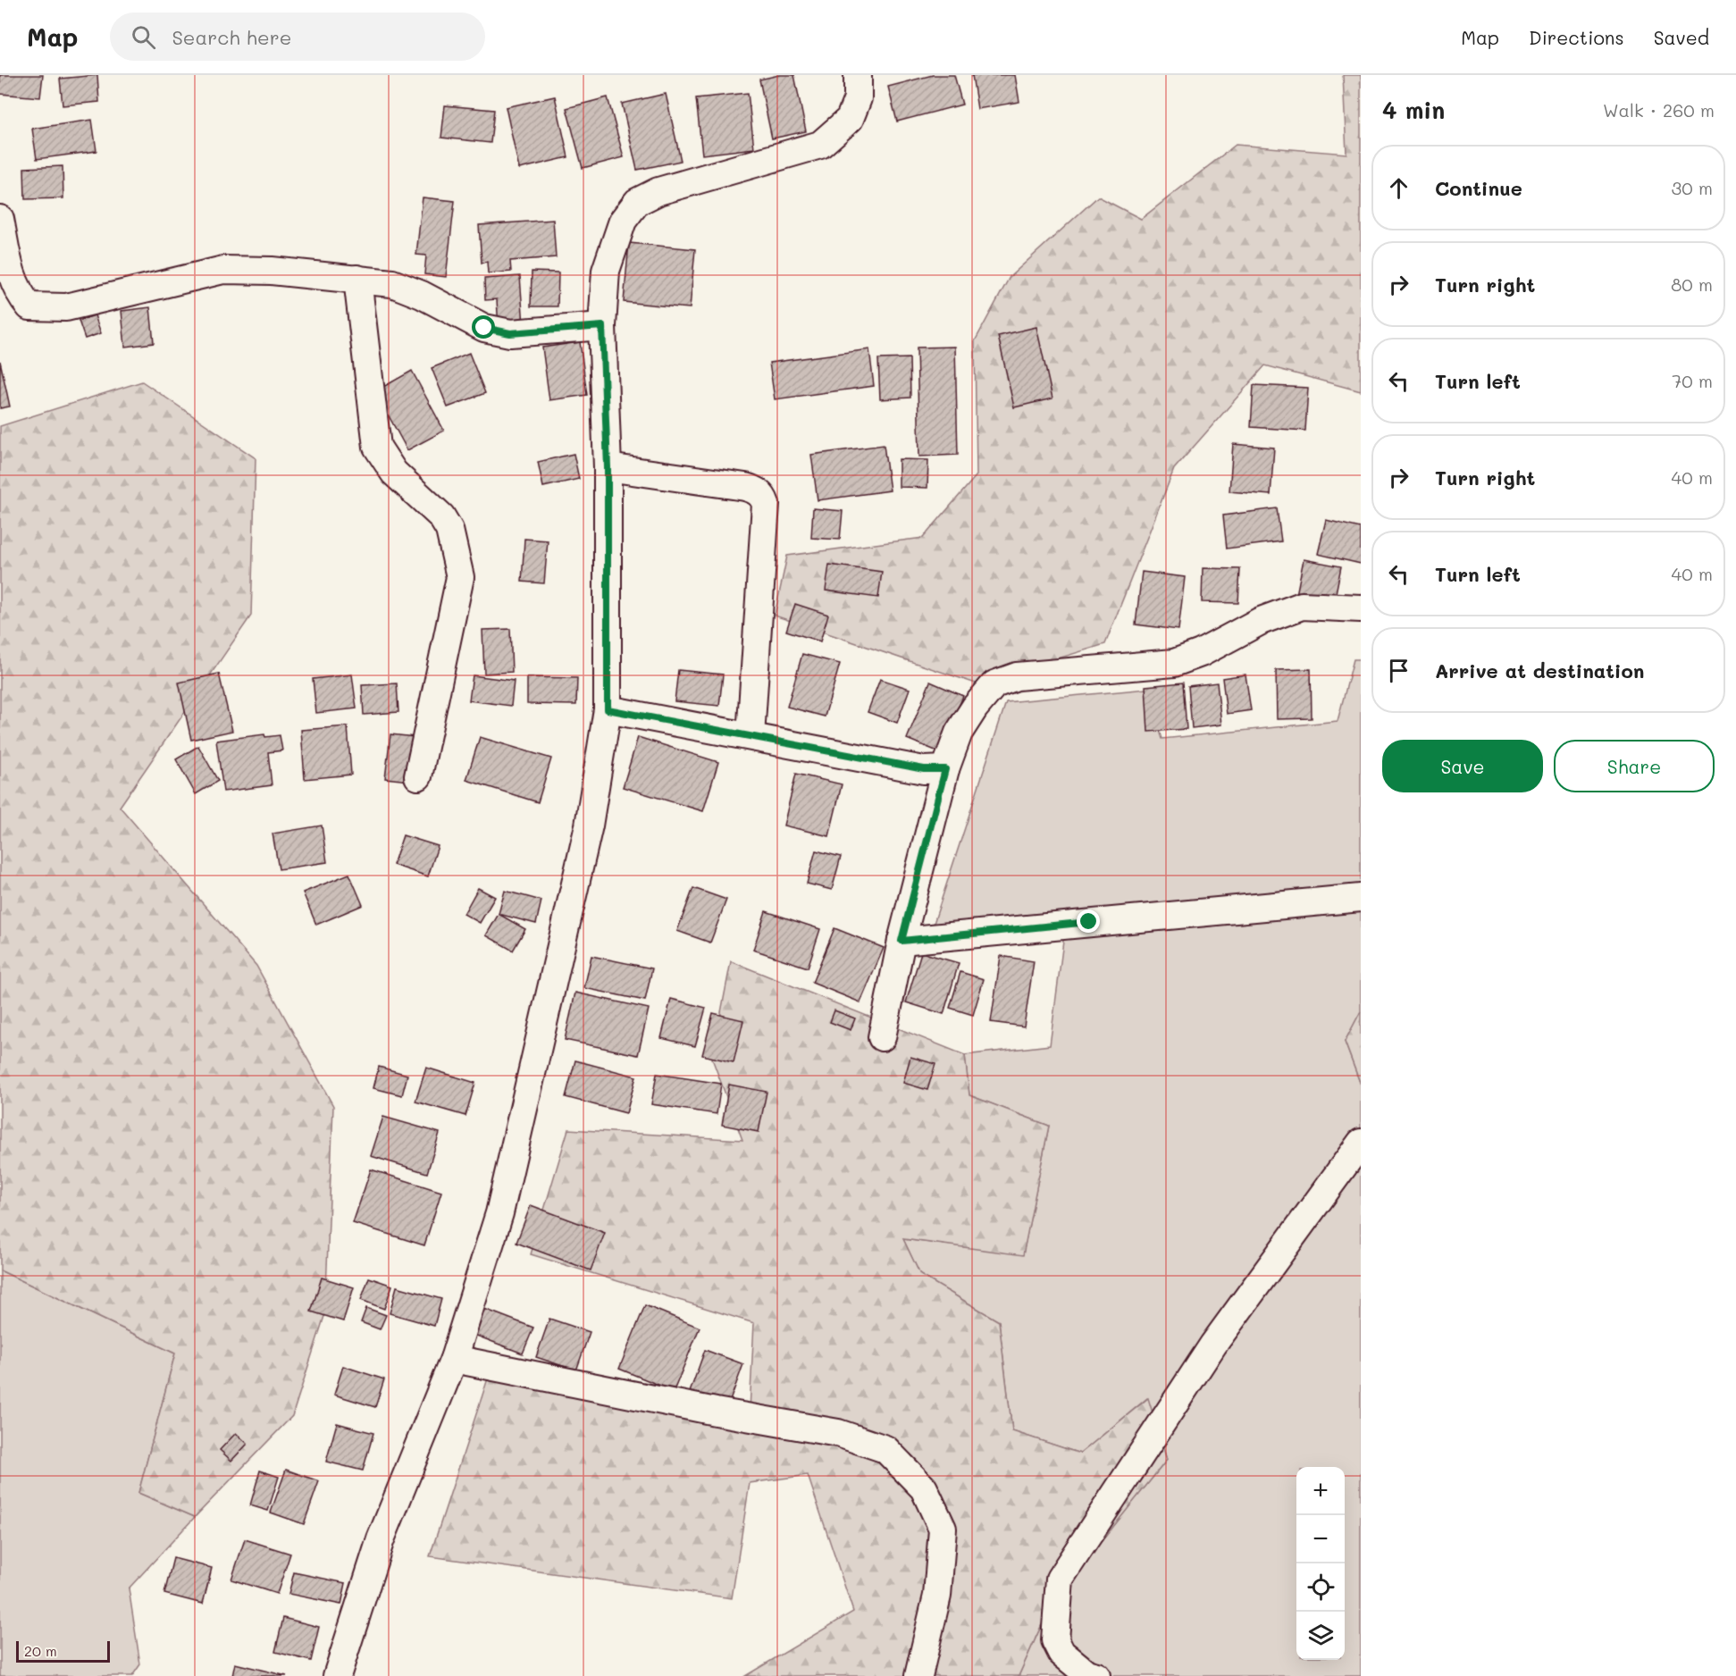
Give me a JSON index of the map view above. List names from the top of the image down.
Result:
{
  "scale_bar": "20 m",
  "page": {
    "header": "Map",
    "search": "Search here",
    "nav": ["Map", "Directions", "Saved"],
    "heading": ["4 min", "Walk · 260 m"],
    "list": [
      ["Continue", "30 m"],
      ["Turn right", "80 m"],
      ["Turn left", "70 m"],
      ["Turn right", "40 m"],
      ["Turn left", "40 m"],
      "Arrive at destination"
    ],
    "buttons": ["Save", "Share"],
    "map_buttons": ["+", "−"],
    "scale": "20 m"
  }
}
